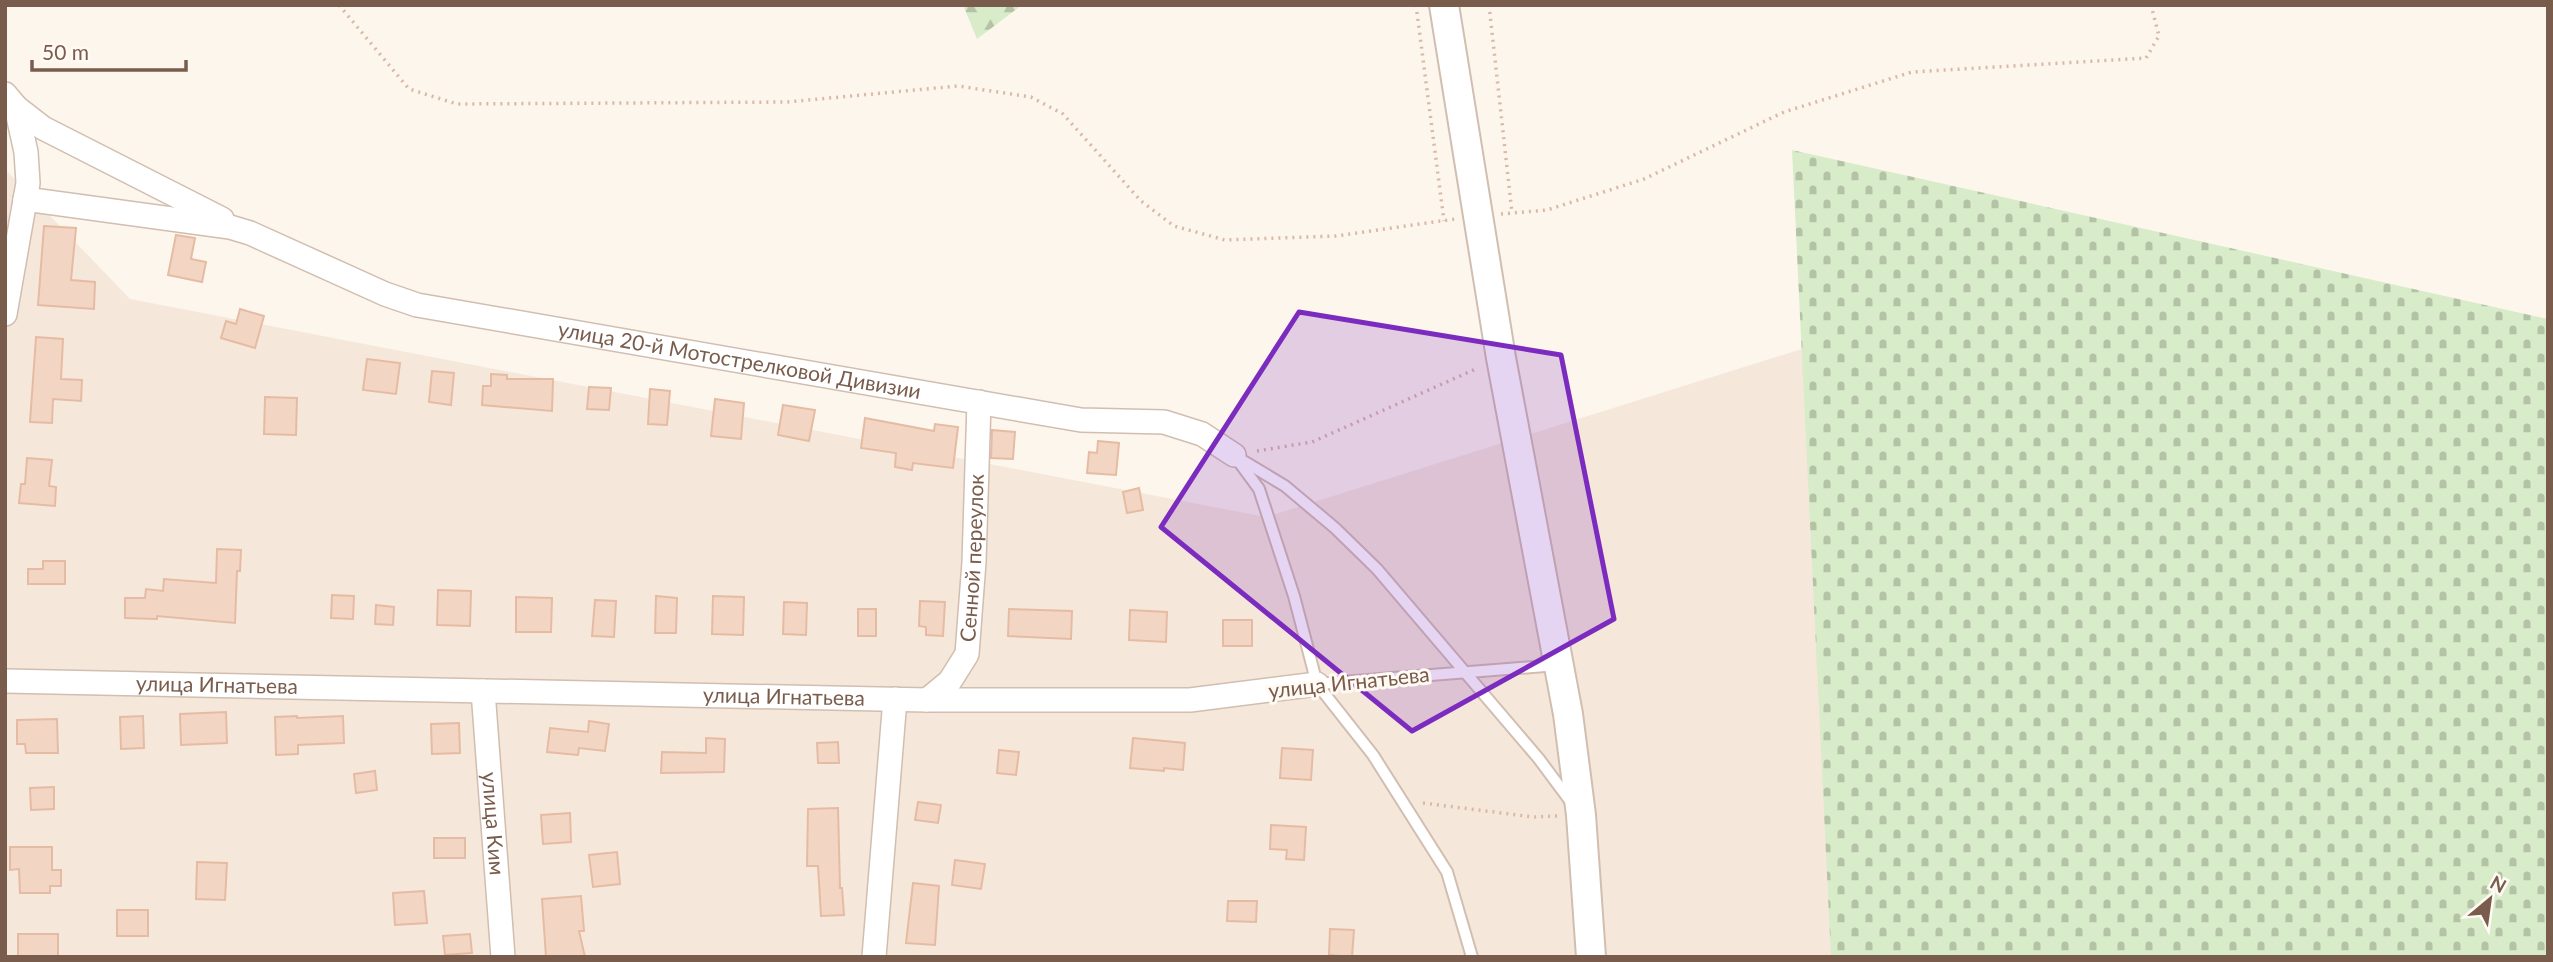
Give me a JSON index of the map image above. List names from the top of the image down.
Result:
{
  "streets": {
    "street": [
      "улица 20-й Мотострелковой Дивизии",
      "Сенной переулок",
      "улица Игнатьева",
      "улица Ким"
    ]
  },
  "crossings": [
    ["улица 20-й Мотострелковой Дивизии", "Сенной переулок"],
    ["Сенной переулок", "улица Игнатьева"],
    ["улица Игнатьева", "улица Ким"]
  ],
  "scale_bar": "50 m",
  "north": "top right"
}
